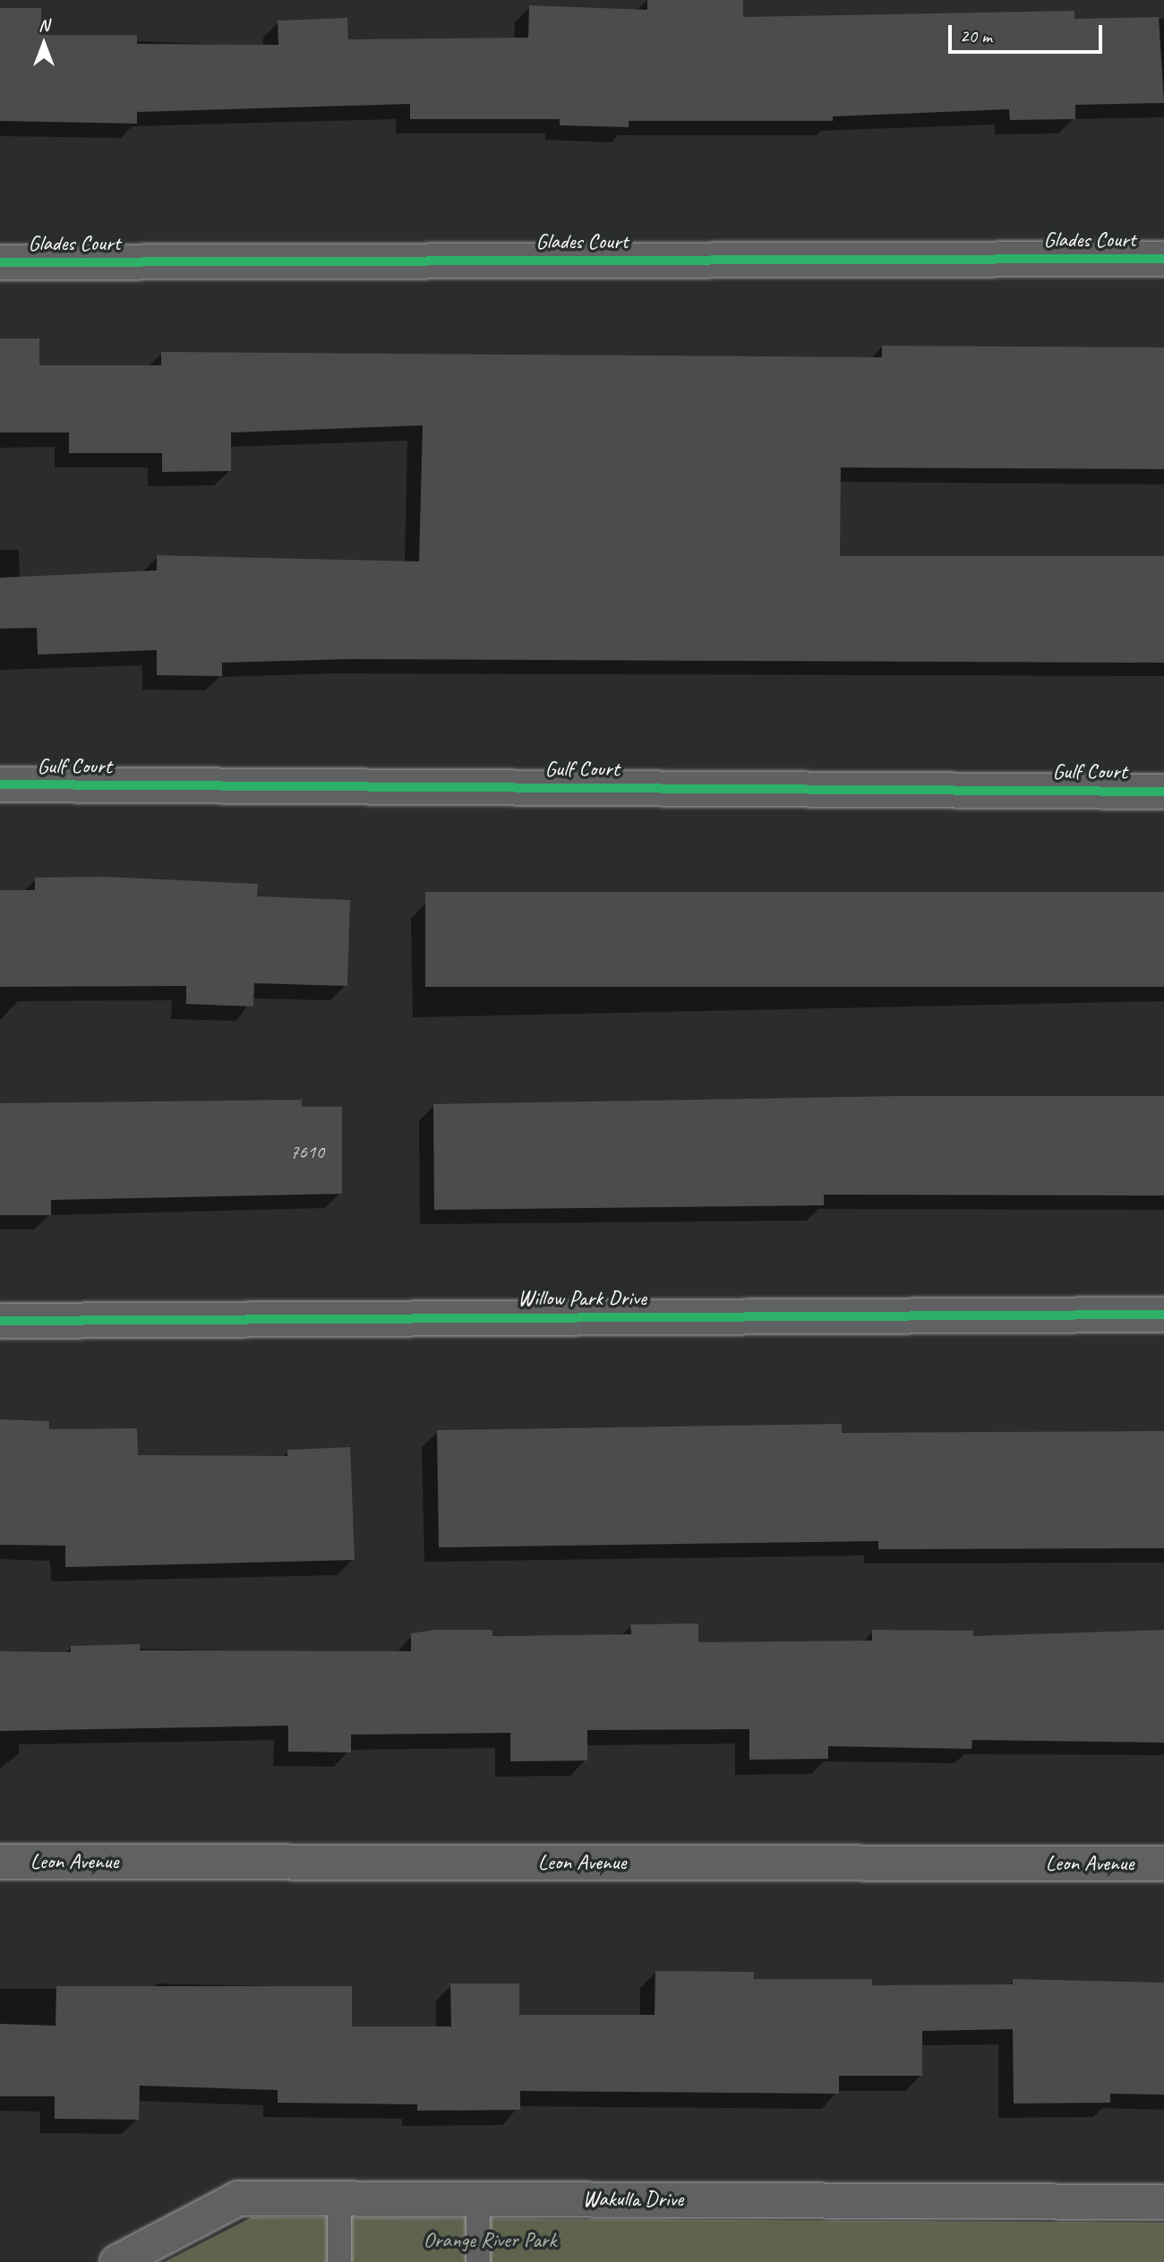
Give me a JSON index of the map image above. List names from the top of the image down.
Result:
{
  "streets": {
    "street": [
      "Glades Court",
      "Gulf Court",
      "Willow Park Drive",
      "Leon Avenue",
      "Wakulla Drive"
    ]
  },
  "parks": ["Orange River Park"],
  "house_numbers": ["7610"],
  "scale_bar": "20 m",
  "north": "top"
}
